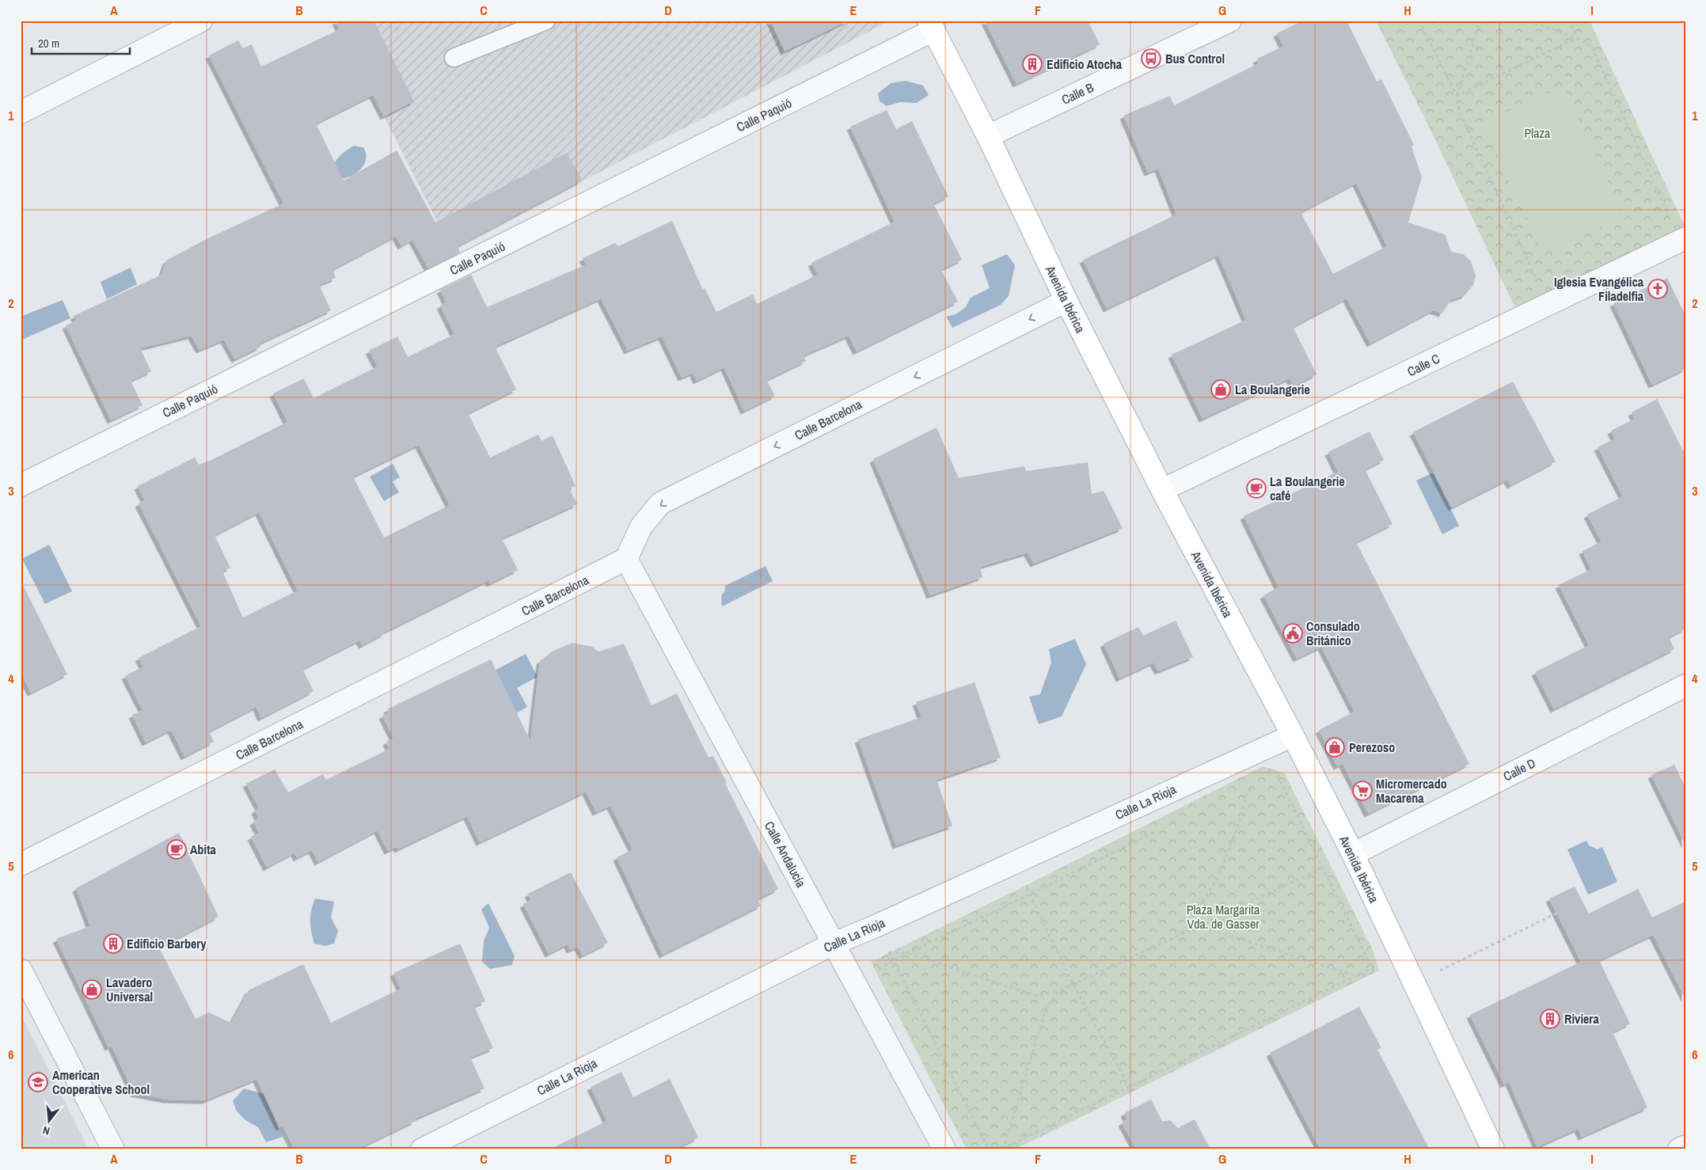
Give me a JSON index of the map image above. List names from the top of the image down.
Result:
{
  "streets": {
    "street": [
      "Calle B",
      "Calle Paquió",
      "Avenida Ibérica",
      "Calle C",
      "Calle Barcelona",
      "Calle D",
      "Calle La Rioja",
      "Calle Andalucía"
    ]
  },
  "crossings": [
    ["Calle B", "Avenida Ibérica"],
    ["Calle Paquió", "Avenida Ibérica"],
    ["Avenida Ibérica", "Calle C"],
    ["Avenida Ibérica", "Calle Barcelona"],
    ["Avenida Ibérica", "Calle D"],
    ["Avenida Ibérica", "Calle La Rioja"],
    ["Calle Barcelona", "Calle Andalucía"],
    ["Calle La Rioja", "Calle Andalucía"]
  ],
  "one_way": ["Calle Barcelona"],
  "parks": ["Plaza", "Plaza Margarita Vda. de Gasser"],
  "places": {
    "bus stop": ["Bus Control"],
    "building": ["Edificio Atocha", "Edificio Barbery", "Riviera"],
    "church": ["Iglesia Evangélica Filadelfia"],
    "shop": ["La Boulangerie", "Perezoso", "Lavadero Universal"],
    "cafe": ["La Boulangerie café", "Abita"],
    "public building": ["Consulado Británico"],
    "supermarket": ["Micromercado Macarena"],
    "school or university": ["American Cooperative School"]
  },
  "scale_bar": "20 m",
  "north": "bottom",
  "grid": {
    "columns": [
      "A",
      "B",
      "C",
      "D",
      "E",
      "F",
      "G",
      "H",
      "I"
    ],
    "rows": [
      "1",
      "2",
      "3",
      "4",
      "5",
      "6"
    ]
  }
}
